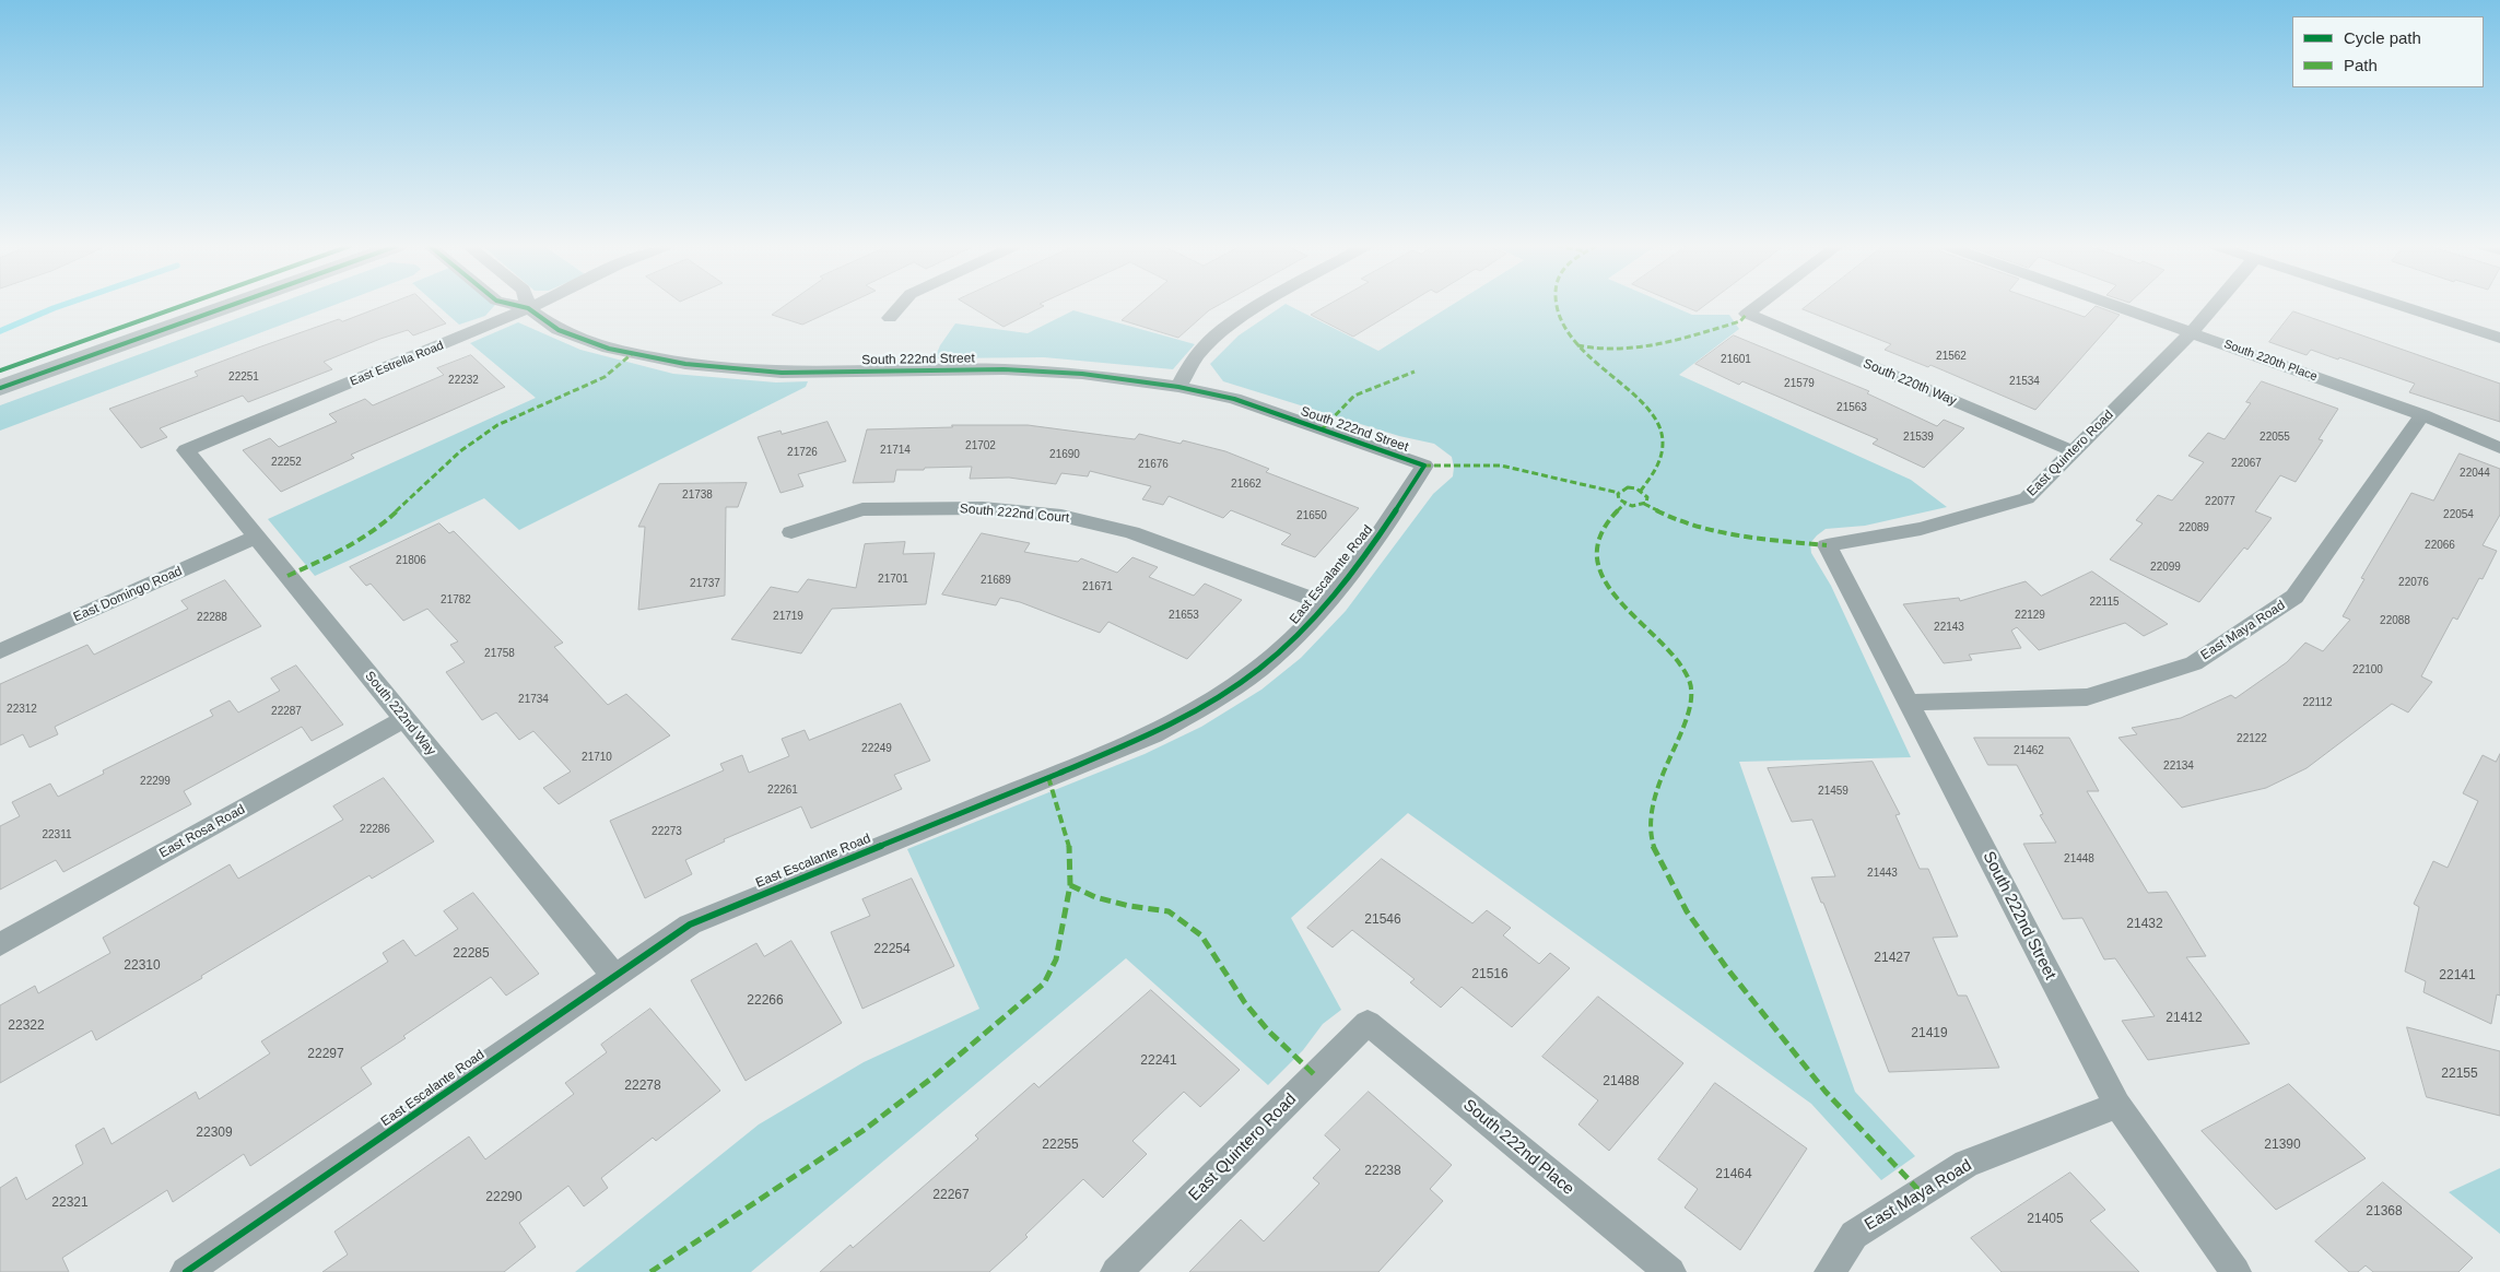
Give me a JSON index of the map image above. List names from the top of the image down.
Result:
{
  "streets": {
    "street": [
      "South 222nd Street",
      "South 220th Place",
      "East Estrella Road",
      "South 220th Way",
      "East Quintero Road",
      "South 222nd Court",
      "East Escalante Road",
      "East Domingo Road",
      "East Maya Road",
      "South 222nd Way",
      "East Rosa Road",
      "South 222nd Place"
    ]
  },
  "crossings": [
    ["South 222nd Street", "East Estrella Road"],
    ["South 222nd Street", "East Quintero Road"],
    ["South 222nd Street", "East Escalante Road"],
    ["South 222nd Street", "East Maya Road"],
    ["South 220th Place", "East Quintero Road"],
    ["South 220th Place", "East Maya Road"],
    ["East Estrella Road", "South 222nd Way"],
    ["South 220th Way", "East Quintero Road"],
    ["East Quintero Road", "South 222nd Place"],
    ["South 222nd Court", "East Escalante Road"],
    ["East Escalante Road", "South 222nd Way"],
    ["East Domingo Road", "South 222nd Way"],
    ["South 222nd Way", "East Rosa Road"]
  ],
  "house_numbers": [
    "21562",
    "21601",
    "22251",
    "22232",
    "21534",
    "21579",
    "21563",
    "21539",
    "22055",
    "21702",
    "21714",
    "21726",
    "21690",
    "22252",
    "22067",
    "21676",
    "22044",
    "21662",
    "21738",
    "22077",
    "22054",
    "21650",
    "22089",
    "22066",
    "21806",
    "22099",
    "21701",
    "21689",
    "22076",
    "21737",
    "21671",
    "21782",
    "22115",
    "21653",
    "22129",
    "21719",
    "22288",
    "22088",
    "22143",
    "21758",
    "22100",
    "21734",
    "22112",
    "22312",
    "22287",
    "22122",
    "22249",
    "21462",
    "21710",
    "22134",
    "22299",
    "22261",
    "21459",
    "22286",
    "22273",
    "22311",
    "21448",
    "21443",
    "21546",
    "21432",
    "22254",
    "22285",
    "21427",
    "22310",
    "21516",
    "22141",
    "22266",
    "21412",
    "22322",
    "21419",
    "22297",
    "22241",
    "22155",
    "21488",
    "22278",
    "22309",
    "22255",
    "21390",
    "22238",
    "21464",
    "22267",
    "22290",
    "22321",
    "21368",
    "21405"
  ],
  "legend": ["Cycle path", "Path"]
}
